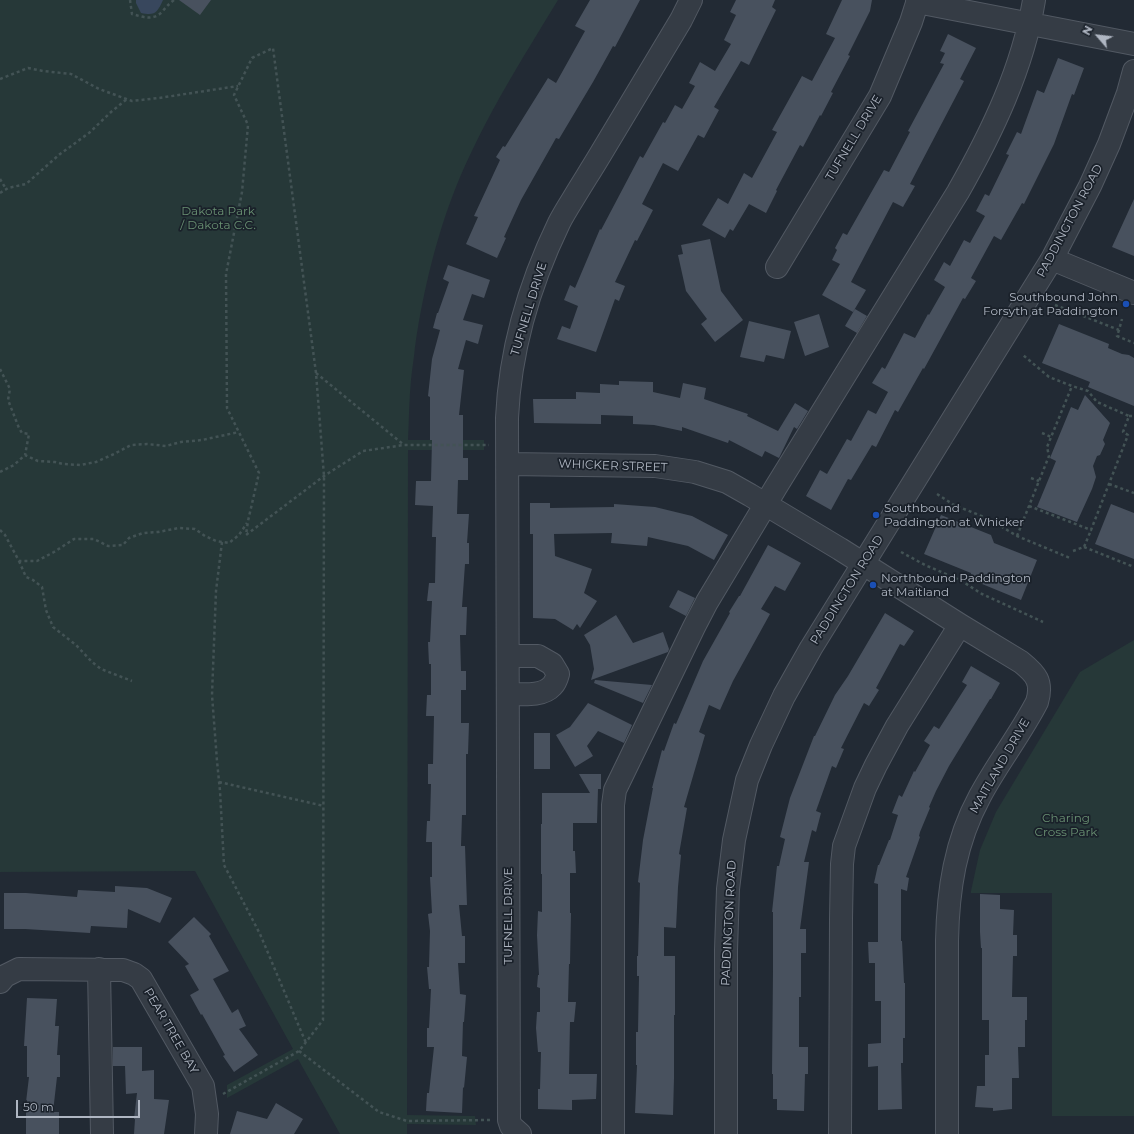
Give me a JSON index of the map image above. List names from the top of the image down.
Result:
{
  "streets": {
    "street": [
      "TUFNELL DRIVE",
      "PADDINGTON ROAD",
      "WHICKER STREET",
      "MAITLAND DRIVE",
      "PEAR TREE BAY"
    ]
  },
  "crossings": [
    ["TUFNELL DRIVE", "WHICKER STREET"],
    ["PADDINGTON ROAD", "WHICKER STREET"],
    ["PADDINGTON ROAD", "MAITLAND DRIVE"],
    ["WHICKER STREET", "MAITLAND DRIVE"]
  ],
  "parks": ["Dakota Park / Dakota C.C.", "Charing Cross Park"],
  "places": ["Southbound John Forsyth at Paddington", "Southbound Paddington at Whicker", "Northbound Paddington at Maitland"],
  "scale_bar": "50 m",
  "north": "top left"
}
